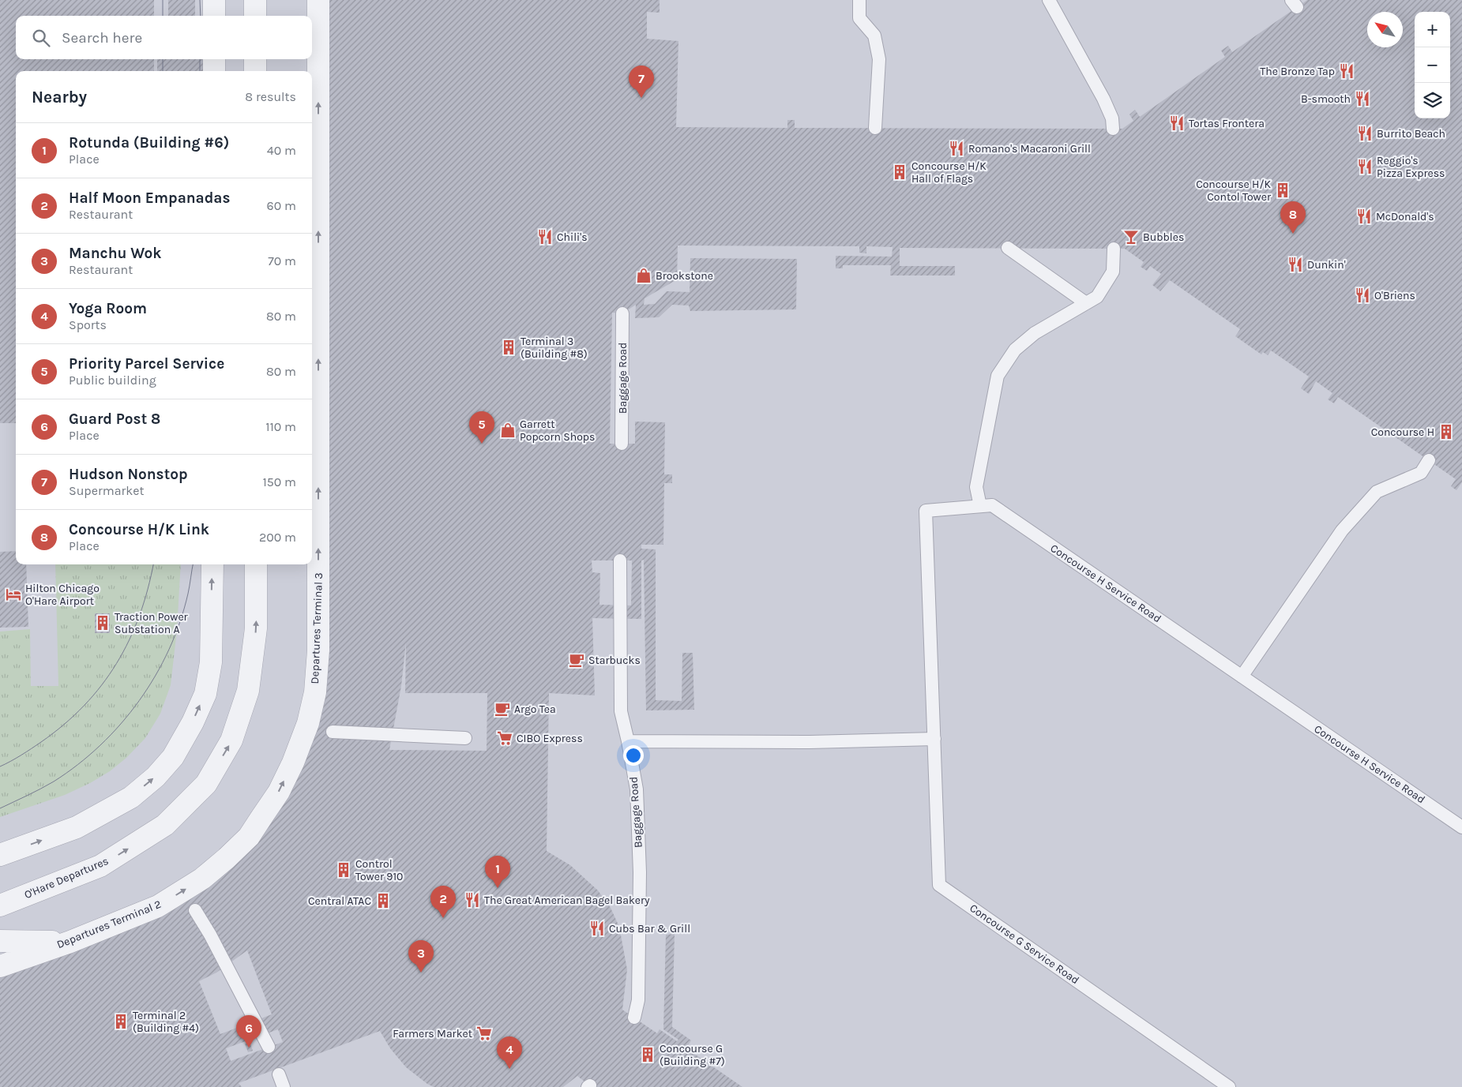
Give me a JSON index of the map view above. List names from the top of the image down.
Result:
{
  "streets": {
    "street": ["Departures Terminal 3", "O'Hare Departures", "Departures Terminal 2"],
    "lane": ["Baggage Road", "Concourse H Service Road", "Concourse G Service Road"]
  },
  "crossings": [
    ["Concourse H Service Road", "Concourse G Service Road"],
    ["Departures Terminal 3", "Departures Terminal 2"]
  ],
  "one_way": ["Departures Terminal 3", "O'Hare Departures", "Departures Terminal 2"],
  "places": {
    "restaurant": [
      "The Bronze Tap",
      "B-smooth",
      "Tortas Frontera",
      "Burrito Beach",
      "Romano's Macaroni Grill",
      "Reggio's Pizza Express",
      "McDonald's",
      "Chili's",
      "Dunkin'",
      "O'Briens",
      "The Great American Bagel Bakery",
      "Cubs Bar & Grill"
    ],
    "building": [
      "Concourse H/K Hall of Flags",
      "Concourse H/K Contol Tower",
      "Terminal 3 (Building #8)",
      "Concourse H",
      "Traction Power Substation A",
      "Control Tower 910",
      "Central ATAC",
      "Terminal 2 (Building #4)",
      "Concourse G (Building #7)"
    ],
    "bar": ["Bubbles"],
    "shop": ["Brookstone", "Garrett Popcorn Shops"],
    "hotel": ["Hilton Chicago O'Hare Airport"],
    "cafe": ["Starbucks", "Argo Tea"],
    "supermarket": ["CIBO Express", "Farmers Market"]
  },
  "north": "top left",
  "page": {
    "map_buttons": ["+", "−"],
    "search": "Search here",
    "pins": [
      "7",
      "8",
      "5",
      "1",
      "2",
      "3",
      "6",
      "4"
    ],
    "heading": ["Nearby", "8 results"],
    "list": [
      {
        "mark": "1",
        "name": "Rotunda (Building #6)",
        "note": "Place",
        "value": "40 m"
      },
      {
        "mark": "2",
        "name": "Half Moon Empanadas",
        "note": "Restaurant",
        "value": "60 m"
      },
      {
        "mark": "3",
        "name": "Manchu Wok",
        "note": "Restaurant",
        "value": "70 m"
      },
      {
        "mark": "4",
        "name": "Yoga Room",
        "note": "Sports",
        "value": "80 m"
      },
      {
        "mark": "5",
        "name": "Priority Parcel Service",
        "note": "Public building",
        "value": "80 m"
      },
      {
        "mark": "6",
        "name": "Guard Post 8",
        "note": "Place",
        "value": "110 m"
      },
      {
        "mark": "7",
        "name": "Hudson Nonstop",
        "note": "Supermarket",
        "value": "150 m"
      },
      {
        "mark": "8",
        "name": "Concourse H/K Link",
        "note": "Place",
        "value": "200 m"
      }
    ]
  }
}
